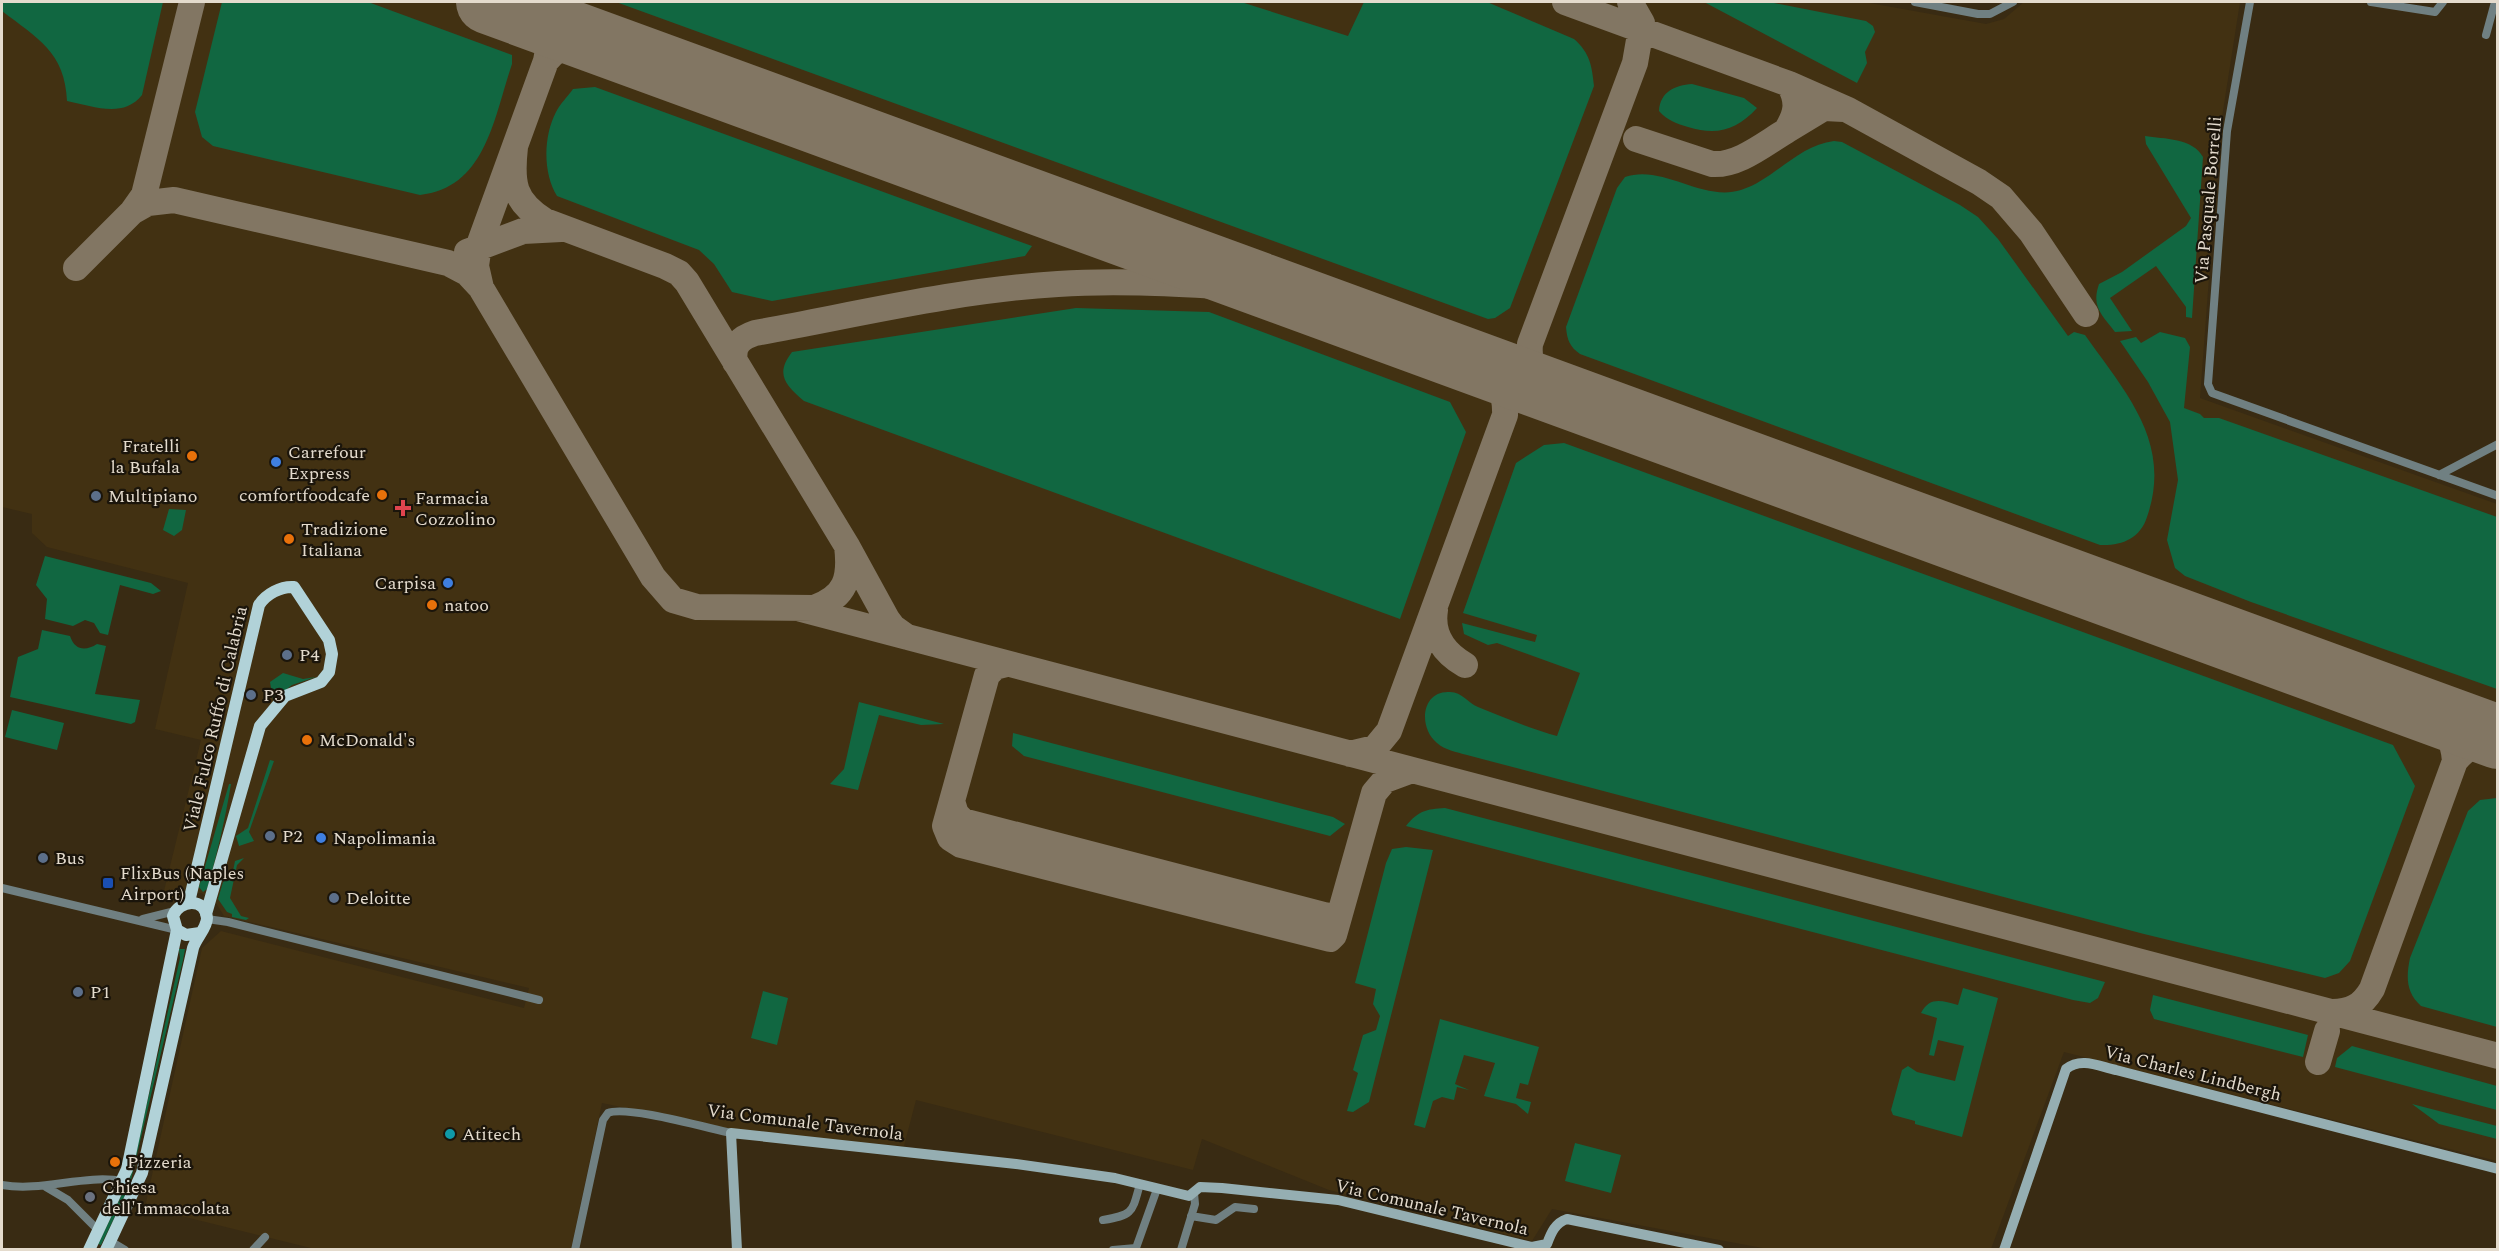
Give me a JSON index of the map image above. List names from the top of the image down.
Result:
{
  "streets": {
    "main road": ["Viale Fulco Ruffo di Calabria"],
    "street": ["Via Pasquale Borrelli", "Via Charles Lindbergh", "Via Comunale Tavernola"]
  },
  "places": {
    "other": [
      "Fratelli la Bufala",
      "Carrefour Express",
      "comfortfoodcafe",
      "Multipiano",
      "Tradizione Italiana",
      "Carpisa",
      "natoo",
      "P4",
      "P3",
      "McDonald's",
      "P2",
      "Napolimania",
      "Bus",
      "Deloitte",
      "P1",
      "Atitech",
      "Pizzeria",
      "Chiesa dell'Immacolata"
    ],
    "health": ["Farmacia Cozzolino"],
    "transit": ["FlixBus (Naples Airport)"]
  }
}
